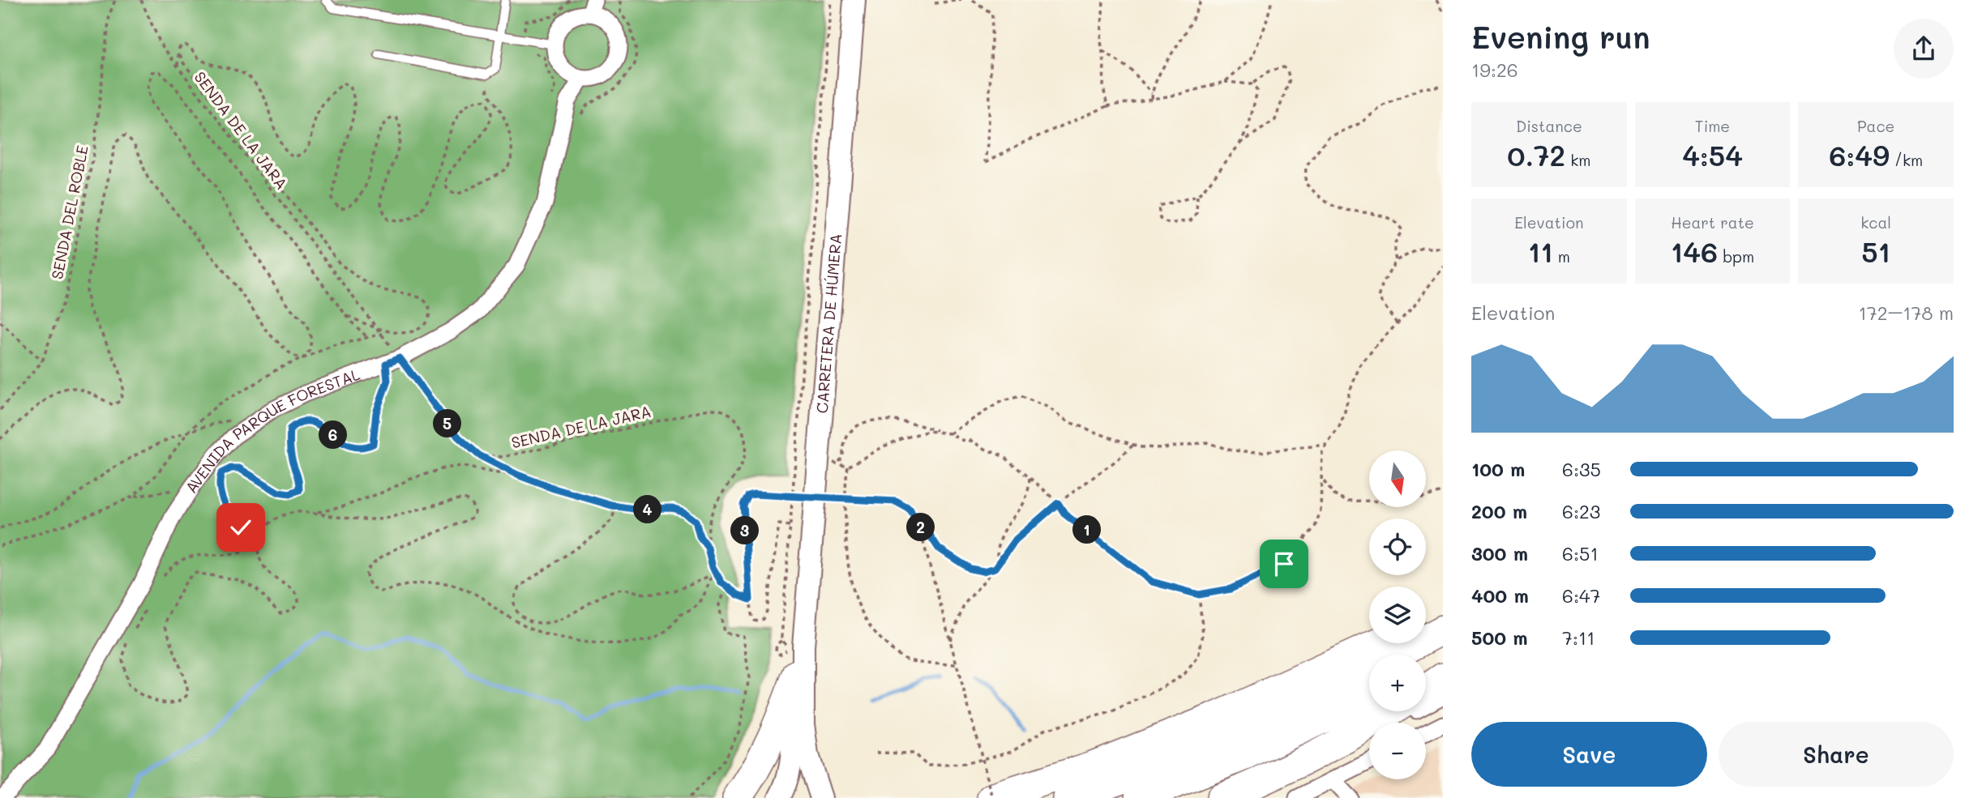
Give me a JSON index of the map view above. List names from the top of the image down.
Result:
{
  "streets": {
    "main road": ["CARRETERA DE HÚMERA"],
    "street": ["AVENIDA PARQUE FORESTAL"],
    "path": ["SENDA DE LA JARA", "SENDA DEL ROBLE"]
  },
  "crossings": [
    ["SENDA DE LA JARA", "AVENIDA PARQUE FORESTAL"]
  ],
  "north": "bottom",
  "page": {
    "heading": ["Evening run", "19:26"],
    "stats": [
      ["Distance", "0.72 km"],
      ["Time", "4:54"],
      ["Pace", "6:49 /km"],
      ["Elevation", "11 m"],
      ["Heart rate", "146 bpm"],
      ["kcal", "51"]
    ],
    "chart": ["Elevation", "172–178 m"],
    "pins": [
      "5",
      "6",
      "4",
      "2",
      "1",
      "3"
    ],
    "list": [
      {
        "name": "100 m",
        "note": "6:35"
      },
      {
        "name": "200 m",
        "note": "6:23"
      },
      {
        "name": "300 m",
        "note": "6:51"
      },
      {
        "name": "400 m",
        "note": "6:47"
      },
      {
        "name": "500 m",
        "note": "7:11"
      }
    ],
    "map_buttons": ["+", "−"],
    "buttons": ["Save", "Share"]
  }
}
